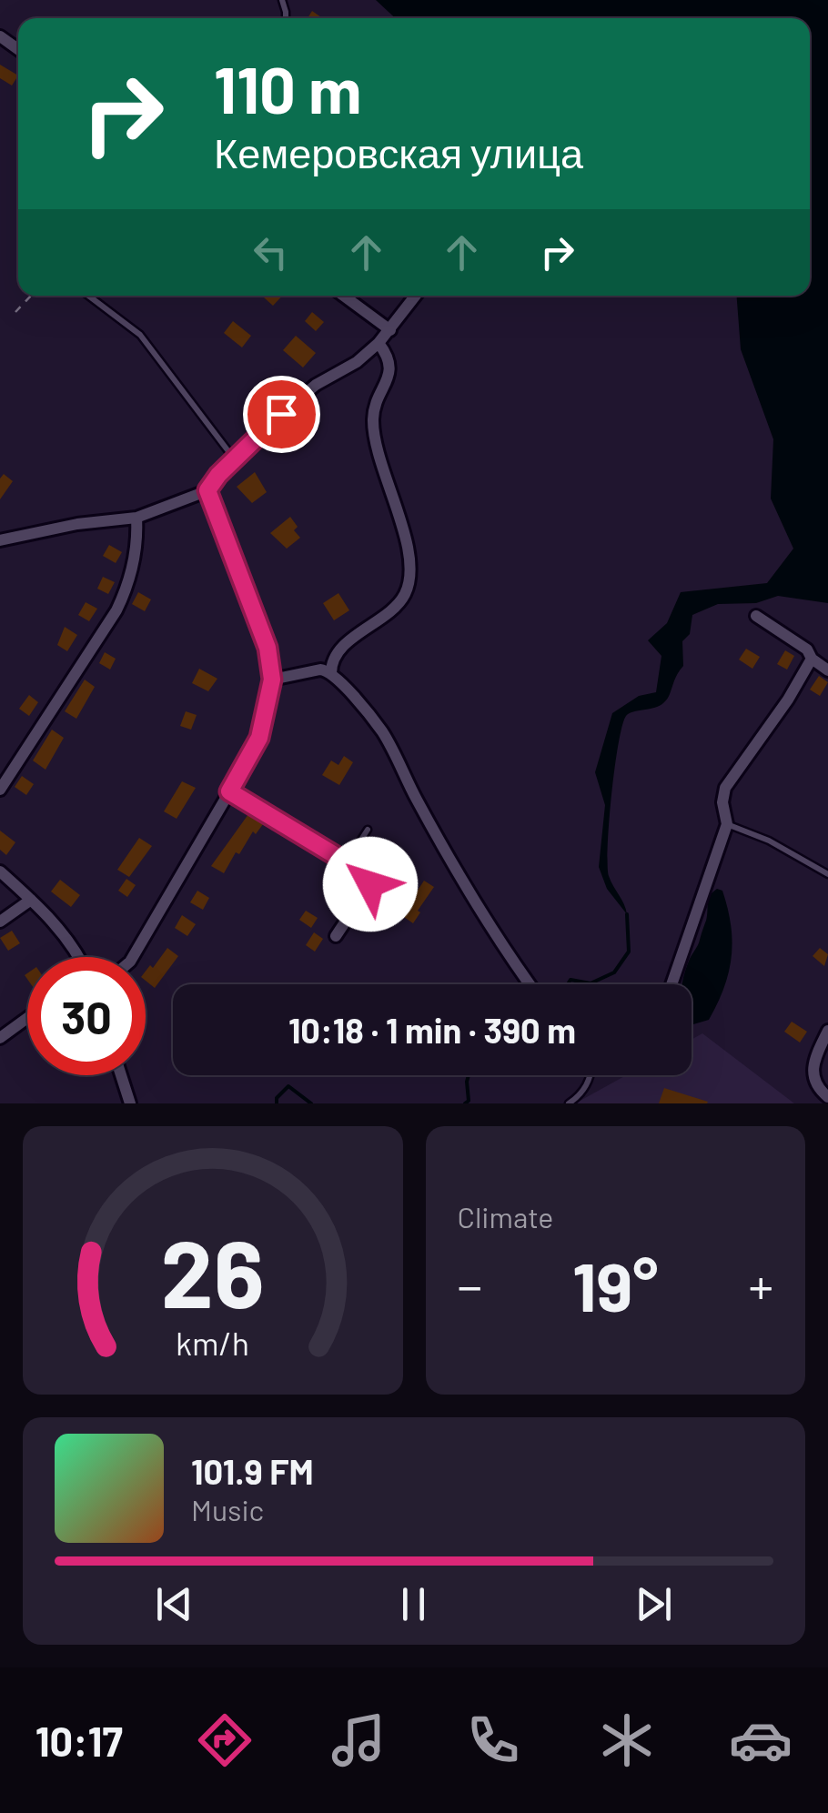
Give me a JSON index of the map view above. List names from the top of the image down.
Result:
{
  "page": {
    "turn": ["110 m", "Кемеровская улица"],
    "limit": "30",
    "trip": "10:18 · 1 min · 390 m",
    "tile": "Climate",
    "heat": ["−", "19°", "+"],
    "song": ["101.9 FM", "Music"],
    "tabs": "10:17",
    "gauge": ["26", "km/h"]
  }
}
